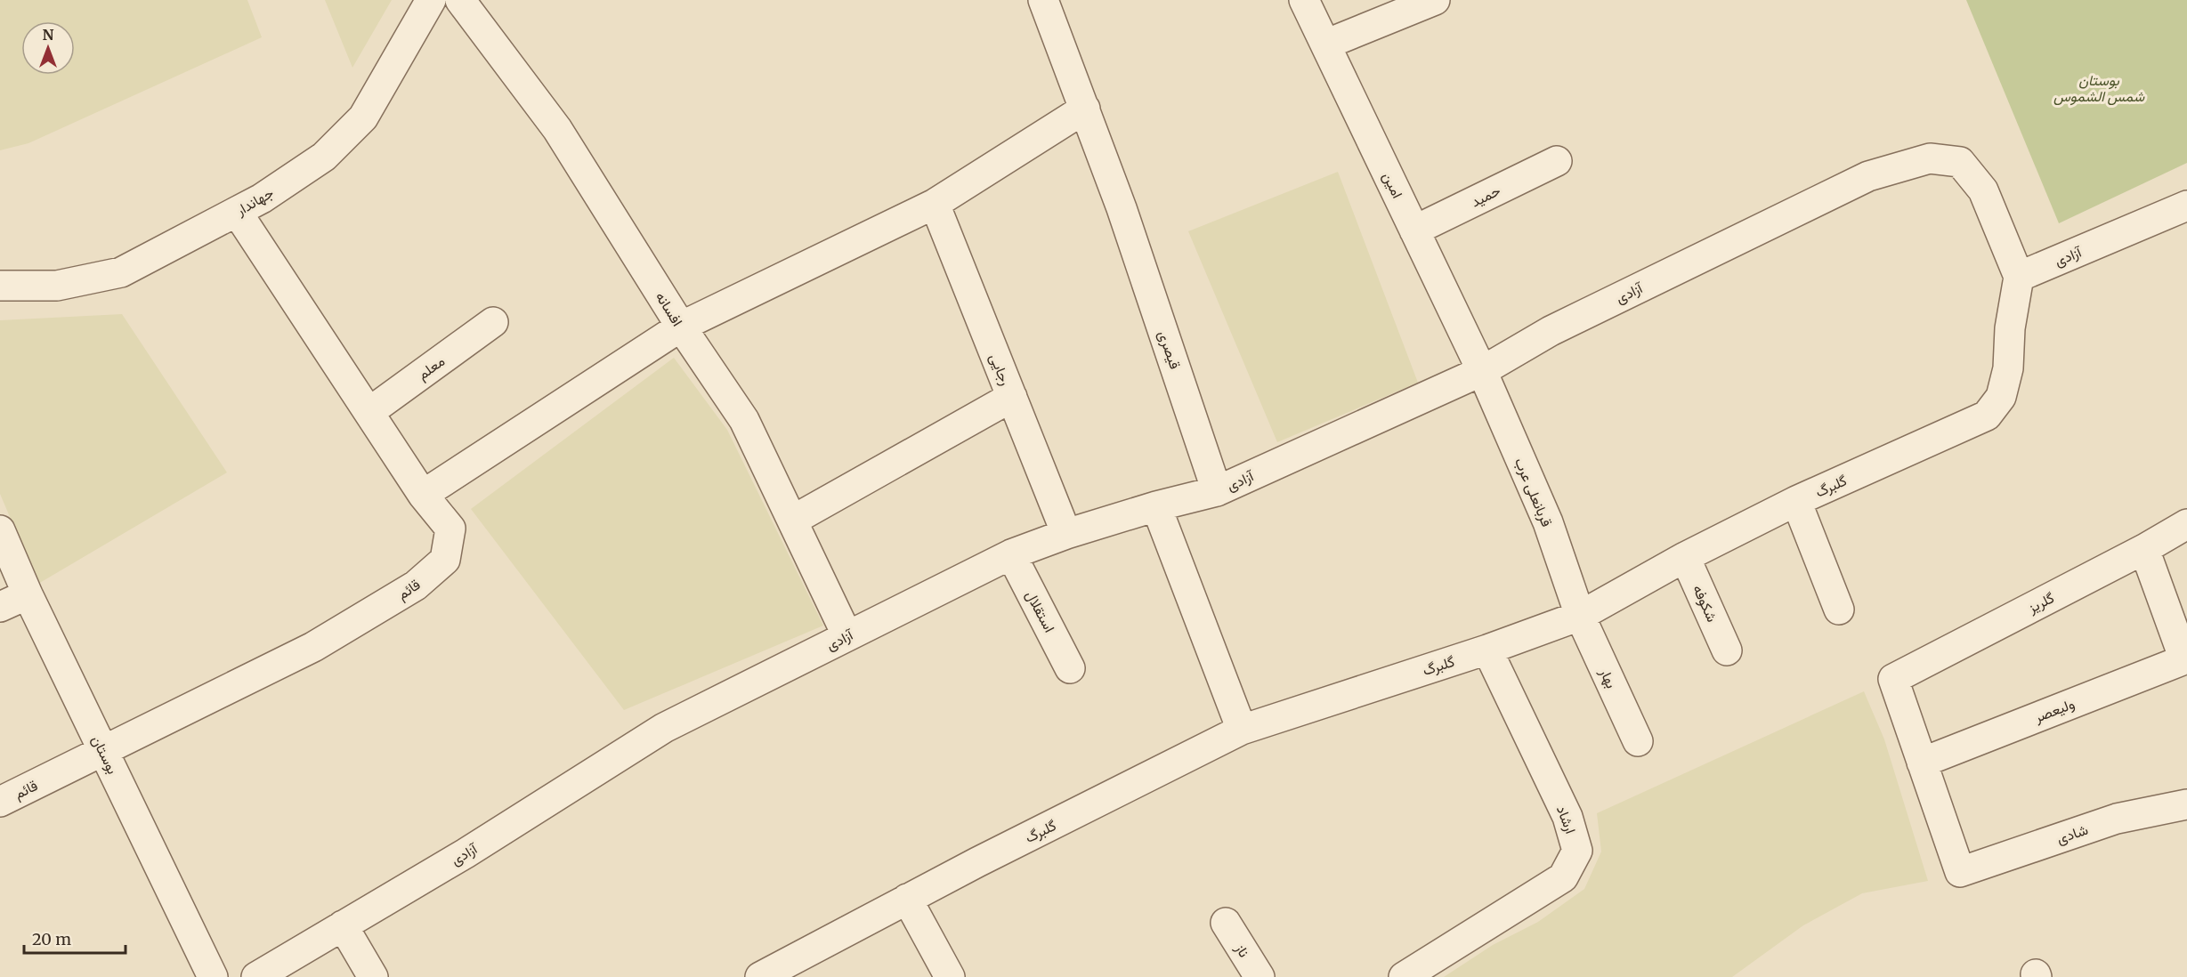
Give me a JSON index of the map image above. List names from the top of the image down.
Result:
{
  "streets": {
    "street": [
      "امین",
      "حمید",
      "جهاندار",
      "آزادی",
      "افسانه",
      "قیصری",
      "معلم",
      "رجایی",
      "گلبرگ",
      "قربانعلی عرب",
      "قائم",
      "گلریز",
      "شکوفه",
      "استقلال",
      "بهار",
      "ولیعصر",
      "بوستان",
      "ارشاد",
      "شادی",
      "ناز"
    ]
  },
  "crossings": [
    ["امین", "حمید"],
    ["امین", "آزادی"],
    ["امین", "قربانعلی عرب"],
    ["جهاندار", "قائم"],
    ["آزادی", "افسانه"],
    ["آزادی", "قیصری"],
    ["آزادی", "رجایی"],
    ["آزادی", "گلبرگ"],
    ["آزادی", "قربانعلی عرب"],
    ["آزادی", "استقلال"],
    ["معلم", "قائم"],
    ["گلبرگ", "قربانعلی عرب"],
    ["گلبرگ", "شکوفه"],
    ["گلبرگ", "بهار"],
    ["گلبرگ", "ارشاد"],
    ["قربانعلی عرب", "بهار"],
    ["قائم", "بوستان"],
    ["گلریز", "ولیعصر"],
    ["گلریز", "شادی"],
    ["ولیعصر", "شادی"]
  ],
  "parks": ["بوستان شمس الشموس"],
  "scale_bar": "20 m",
  "north": "top"
}
